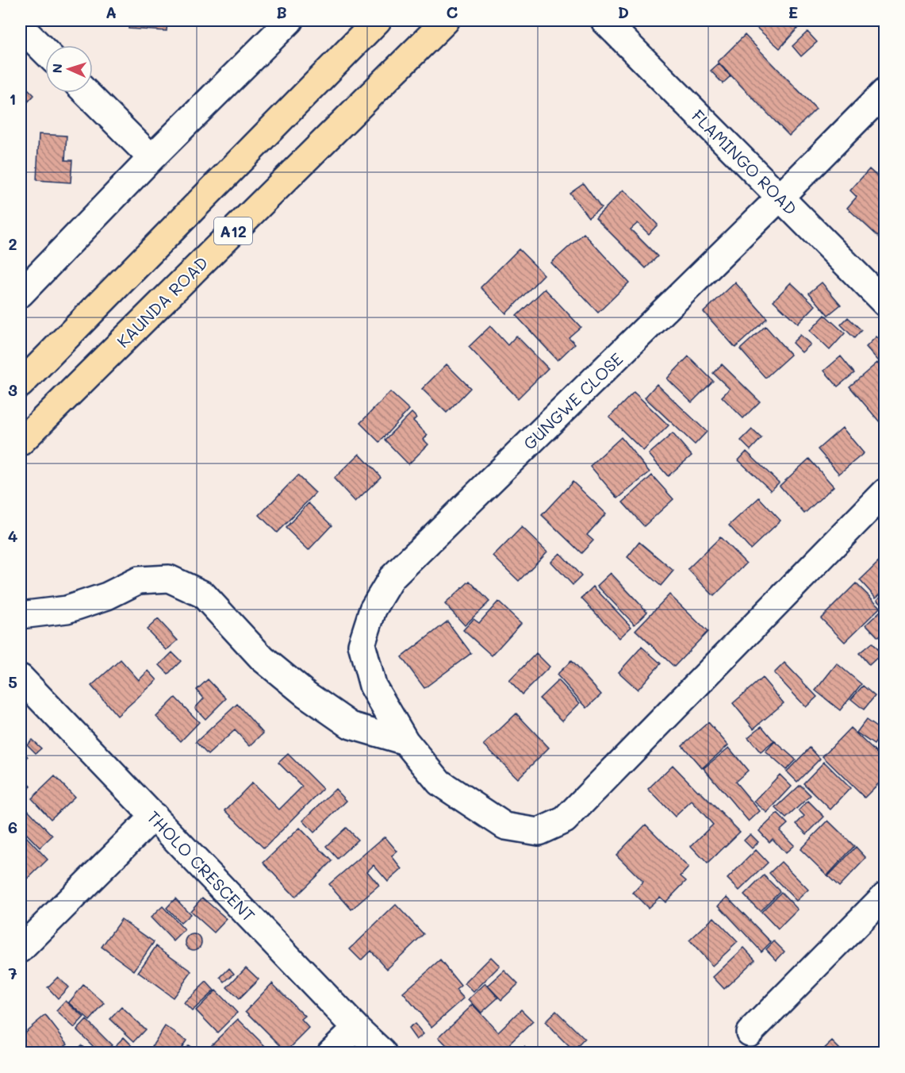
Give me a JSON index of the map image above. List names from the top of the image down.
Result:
{
  "streets": {
    "main road": ["A12", "KAUNDA ROAD"],
    "street": ["FLAMINGO ROAD", "GUNGWE CLOSE", "THOLO CRESCENT"]
  },
  "crossings": [
    ["FLAMINGO ROAD", "GUNGWE CLOSE"]
  ],
  "north": "left",
  "grid": {
    "columns": [
      "A",
      "B",
      "C",
      "D",
      "E"
    ],
    "rows": [
      "1",
      "2",
      "3",
      "4",
      "5",
      "6",
      "7"
    ]
  }
}
